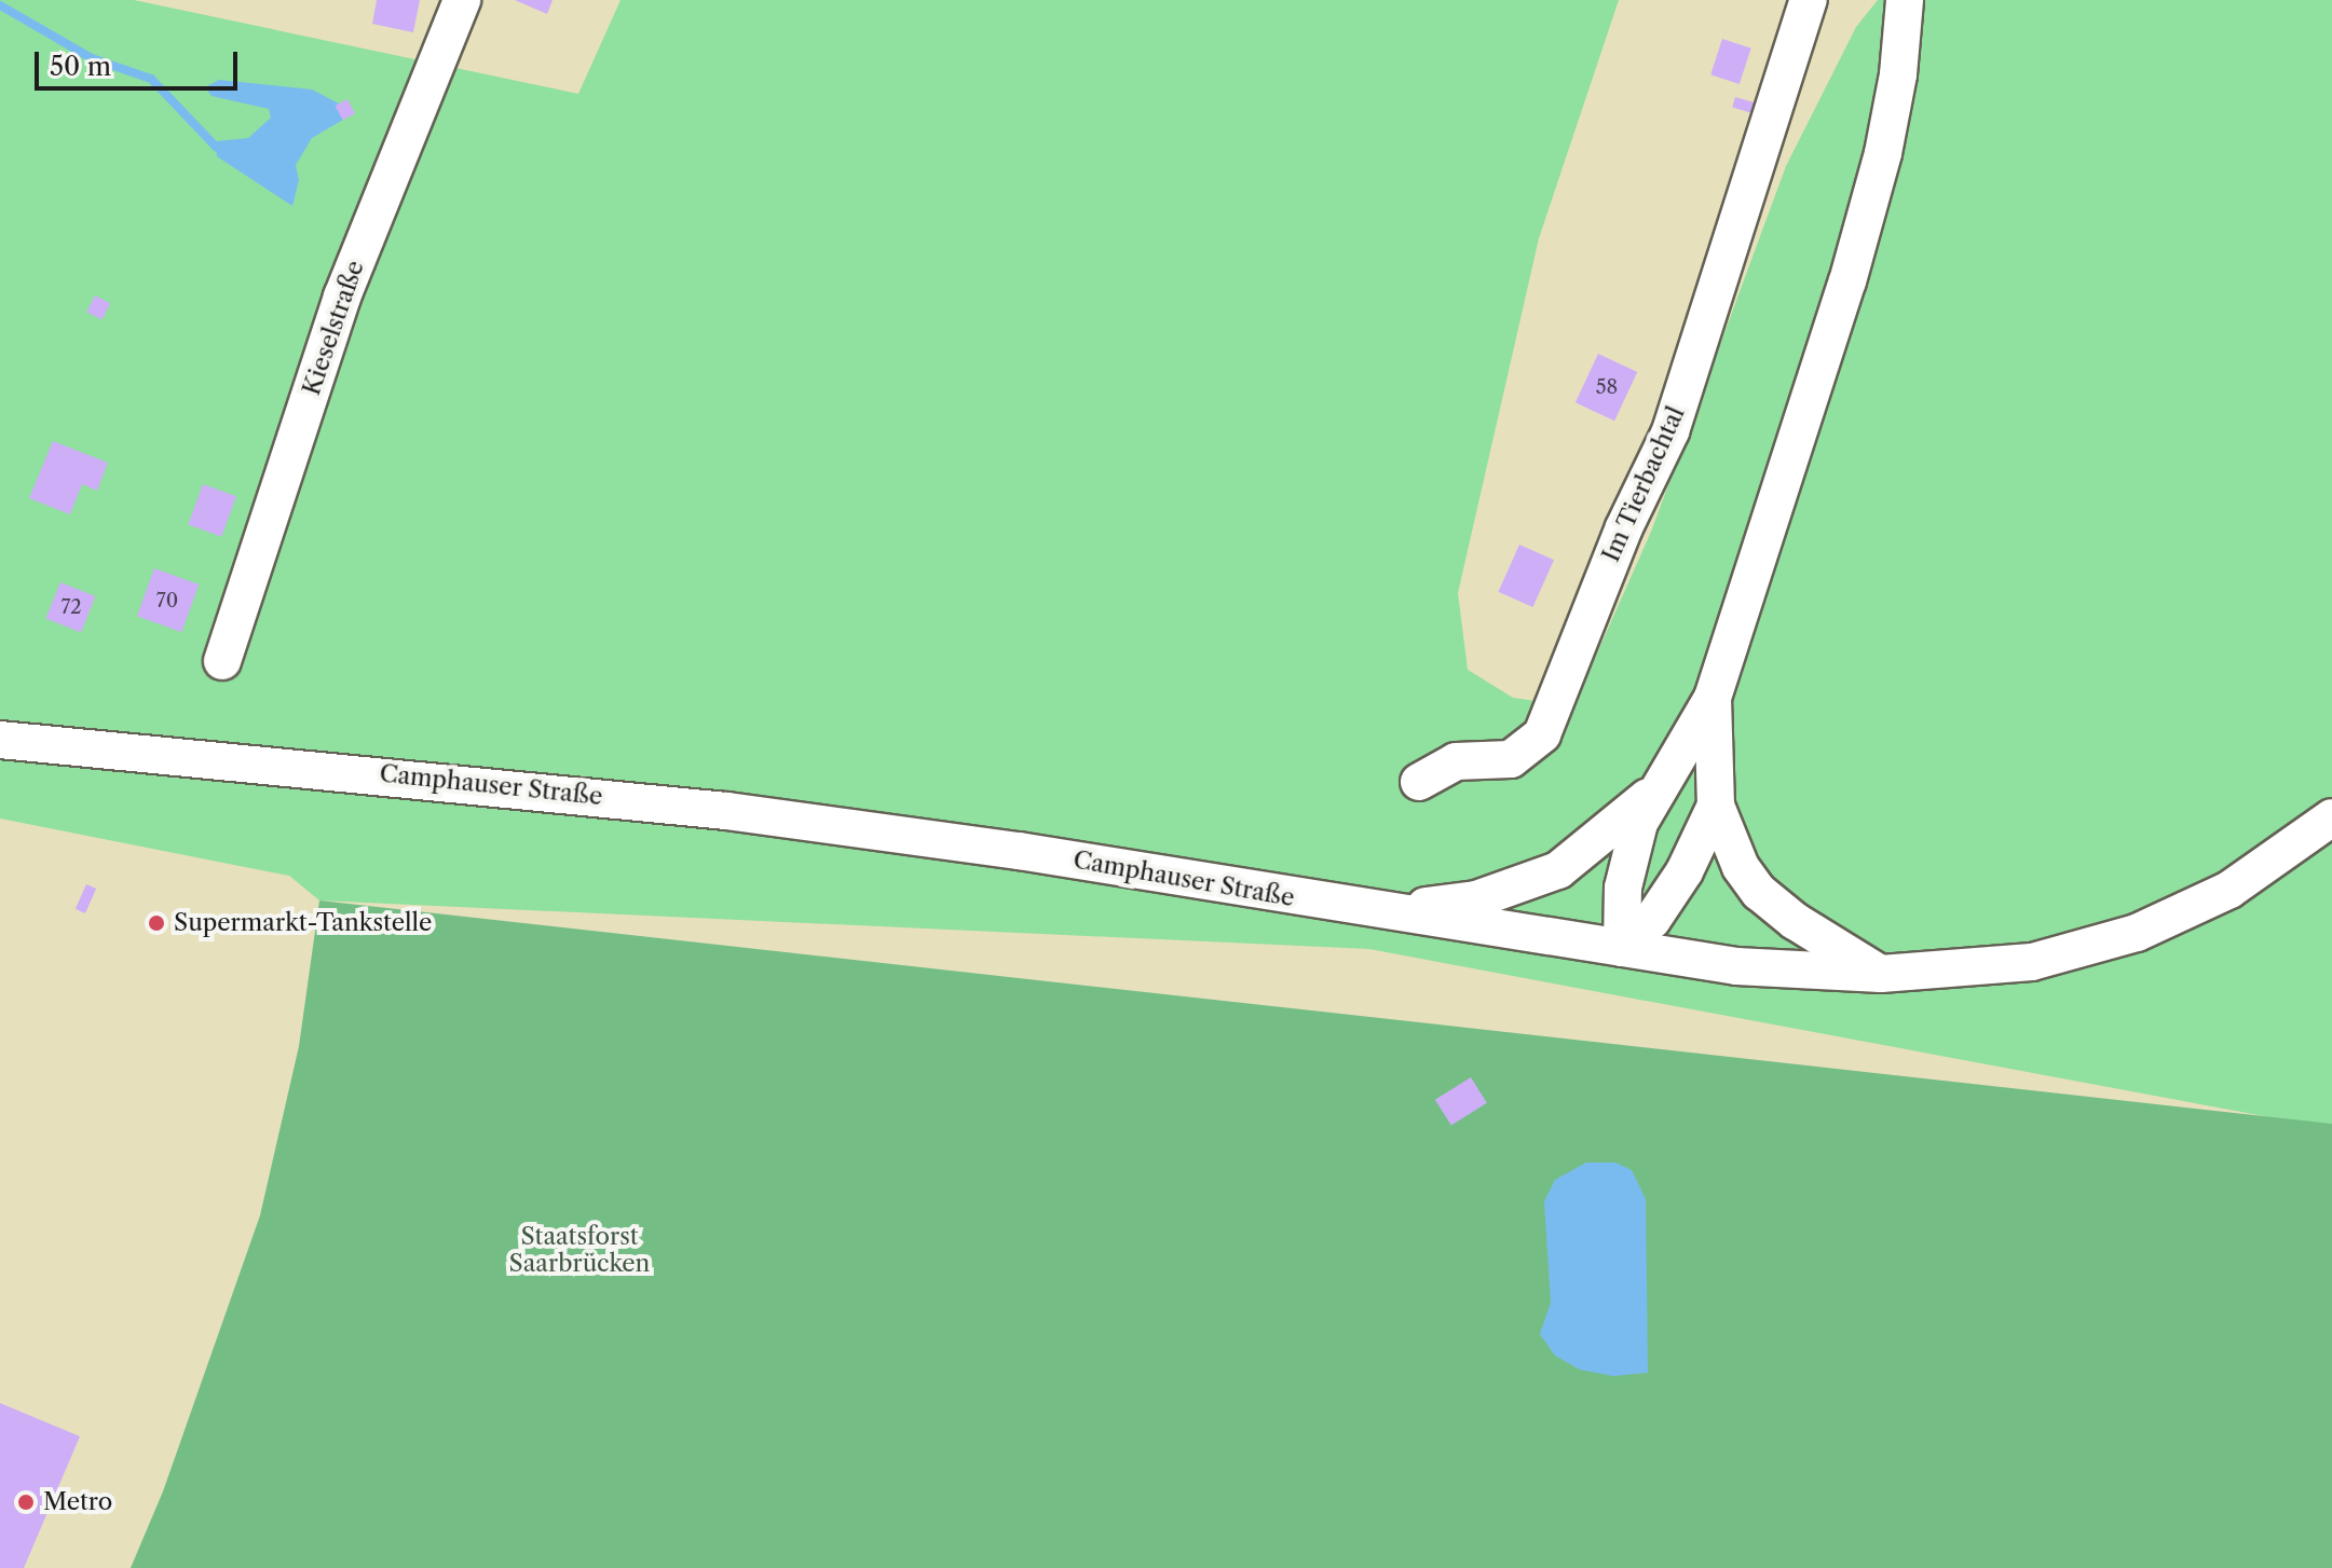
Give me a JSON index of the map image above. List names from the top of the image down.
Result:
{
  "streets": {
    "street": ["Kieselstraße", "Im Tierbachtal", "Camphauser Straße"]
  },
  "parks": ["Staatsforst Saarbrücken"],
  "places": ["Supermarkt-Tankstelle", "Metro"],
  "house_numbers": ["58", "70", "72"],
  "scale_bar": "50 m"
}
